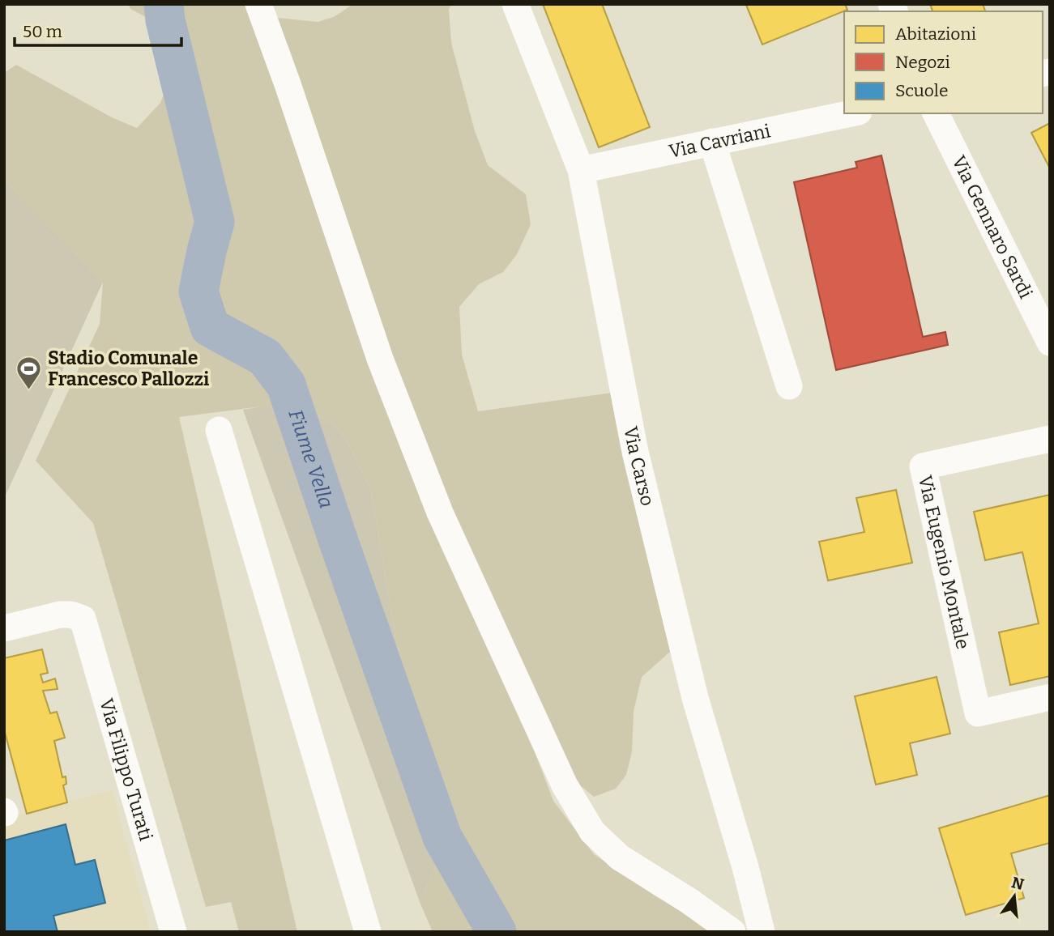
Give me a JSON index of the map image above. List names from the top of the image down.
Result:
{
  "streets": {
    "street": [
      "Via Cavriani",
      "Via Gennaro Sardi",
      "Via Carso",
      "Via Eugenio Montale",
      "Via Filippo Turati"
    ]
  },
  "crossings": [
    ["Via Cavriani", "Via Carso"]
  ],
  "water": ["Fiume Vella"],
  "places": {
    "sports": ["Stadio Comunale Francesco Pallozzi"]
  },
  "legend": ["Abitazioni", "Negozi", "Scuole"],
  "scale_bar": "50 m",
  "north": "top"
}
